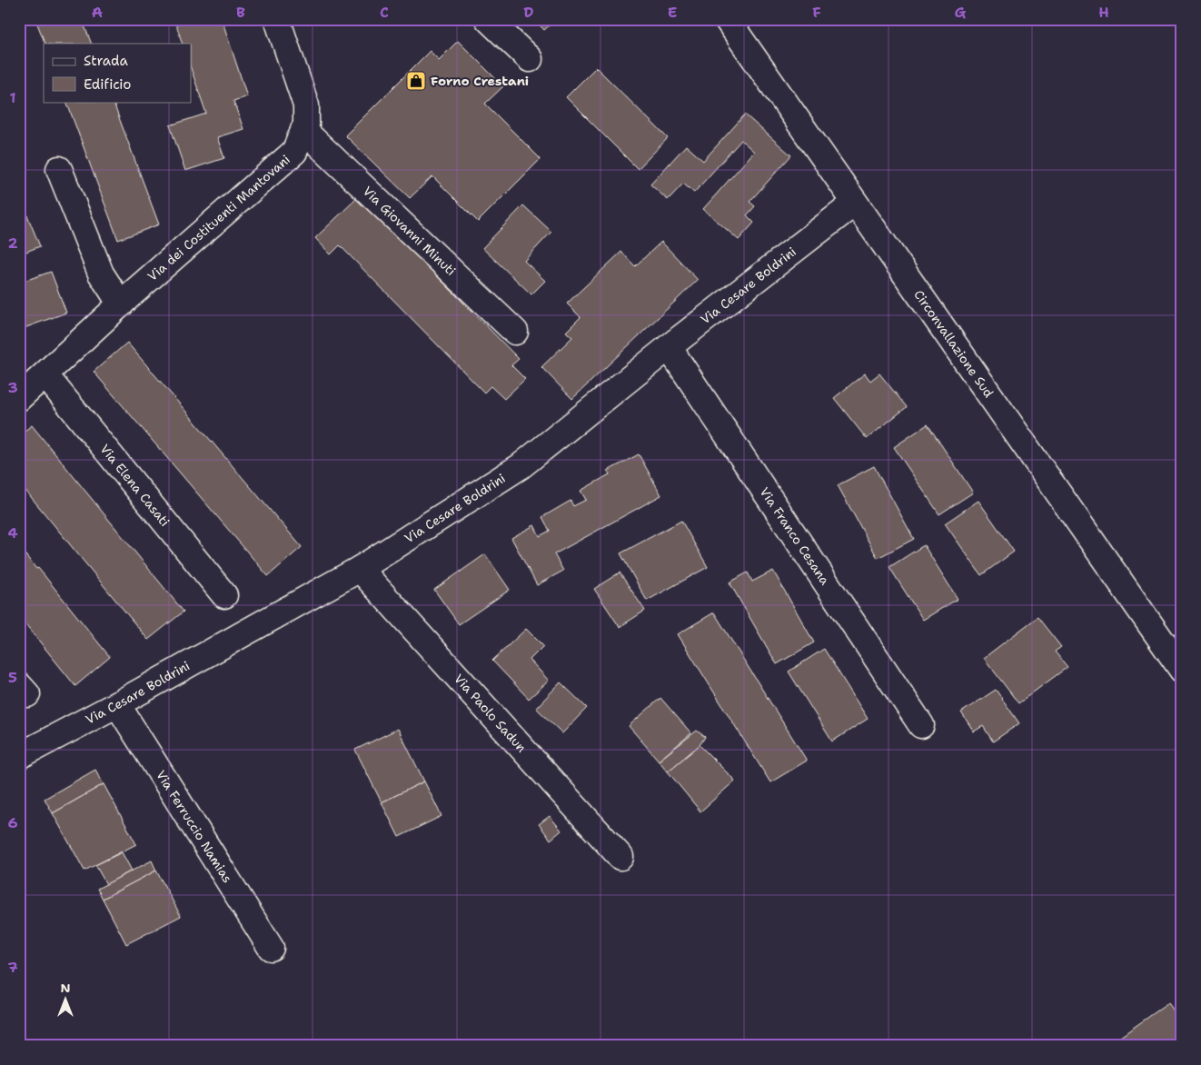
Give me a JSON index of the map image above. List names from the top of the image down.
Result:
{
  "streets": {
    "street": [
      "Via dei Costituenti Mantovani",
      "Via Giovanni Minuti",
      "Via Cesare Boldrini",
      "Circonvallazione Sud",
      "Via Elena Casati",
      "Via Franco Cesana",
      "Via Paolo Sadun",
      "Via Ferruccio Namias"
    ]
  },
  "crossings": [
    ["Via dei Costituenti Mantovani", "Via Giovanni Minuti"],
    ["Via dei Costituenti Mantovani", "Via Elena Casati"],
    ["Via Cesare Boldrini", "Circonvallazione Sud"],
    ["Via Cesare Boldrini", "Via Franco Cesana"],
    ["Via Cesare Boldrini", "Via Paolo Sadun"],
    ["Via Cesare Boldrini", "Via Ferruccio Namias"]
  ],
  "places": {
    "shop": ["Forno Crestani"]
  },
  "legend": ["Strada", "Edificio"],
  "north": "top",
  "grid": {
    "columns": [
      "A",
      "B",
      "C",
      "D",
      "E",
      "F",
      "G",
      "H"
    ],
    "rows": [
      "1",
      "2",
      "3",
      "4",
      "5",
      "6",
      "7"
    ]
  }
}
